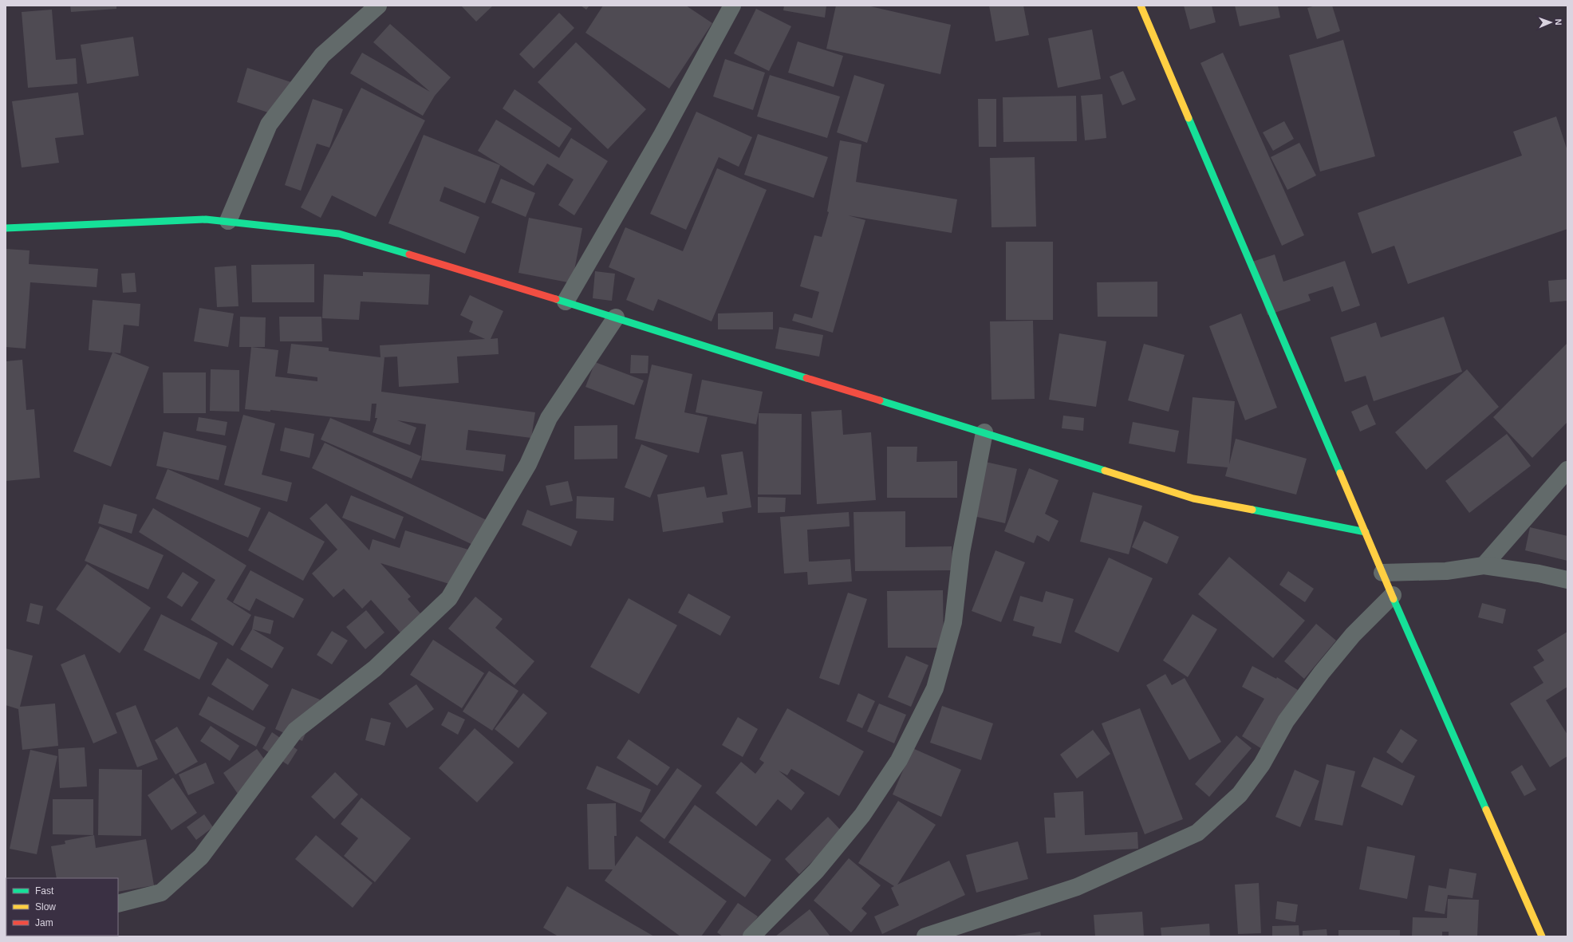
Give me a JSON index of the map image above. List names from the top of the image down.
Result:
{
  "legend": ["Fast", "Slow", "Jam"],
  "north": "right"
}
